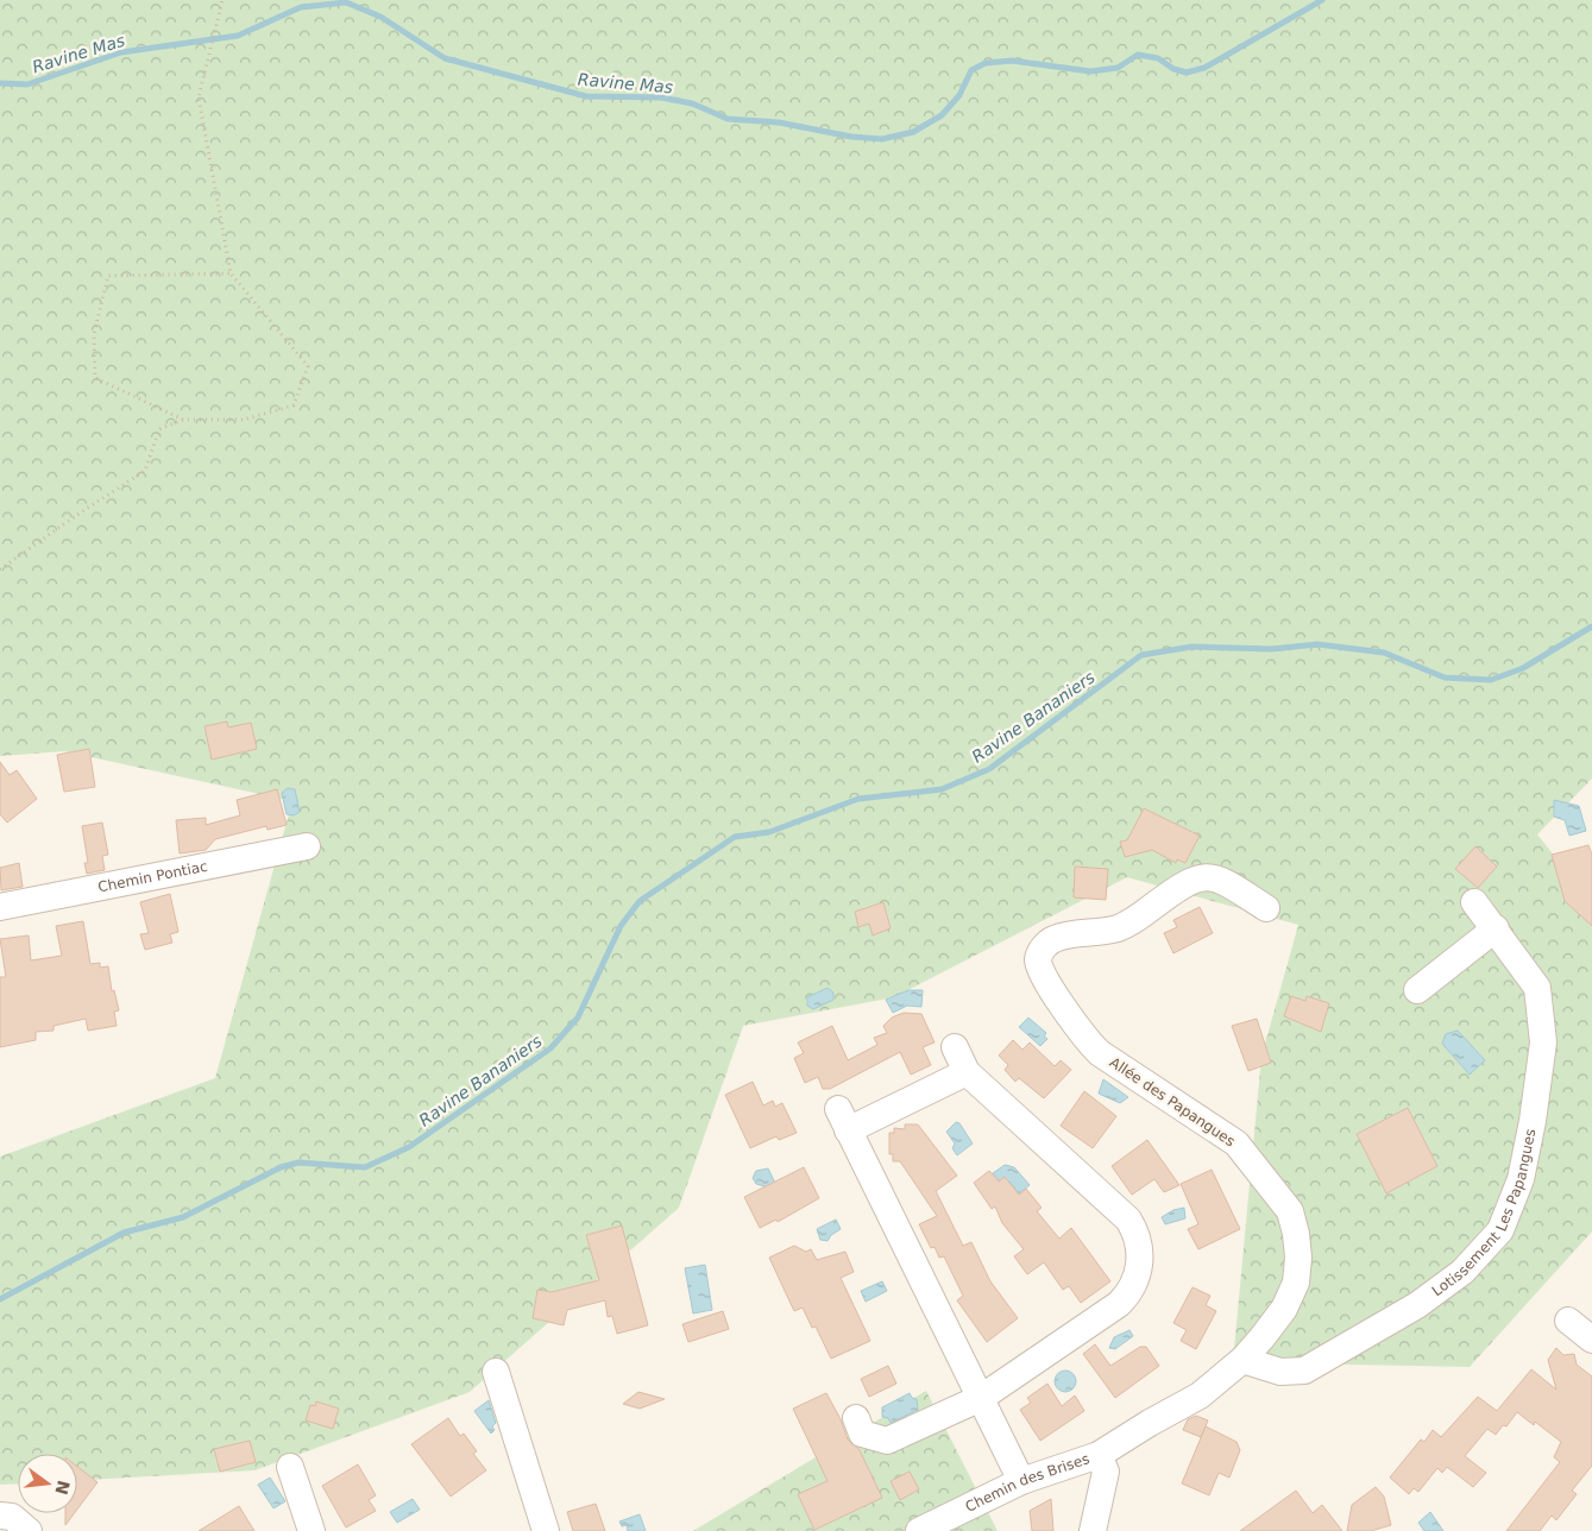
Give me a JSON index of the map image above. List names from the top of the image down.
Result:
{
  "streets": {
    "street": [
      "Chemin Pontiac",
      "Allée des Papangues",
      "Lotissement Les Papangues",
      "Chemin des Brises"
    ]
  },
  "crossings": [
    ["Allée des Papangues", "Lotissement Les Papangues"],
    ["Allée des Papangues", "Chemin des Brises"]
  ],
  "water": ["Ravine Mas", "Ravine Bananiers"],
  "north": "right"
}
